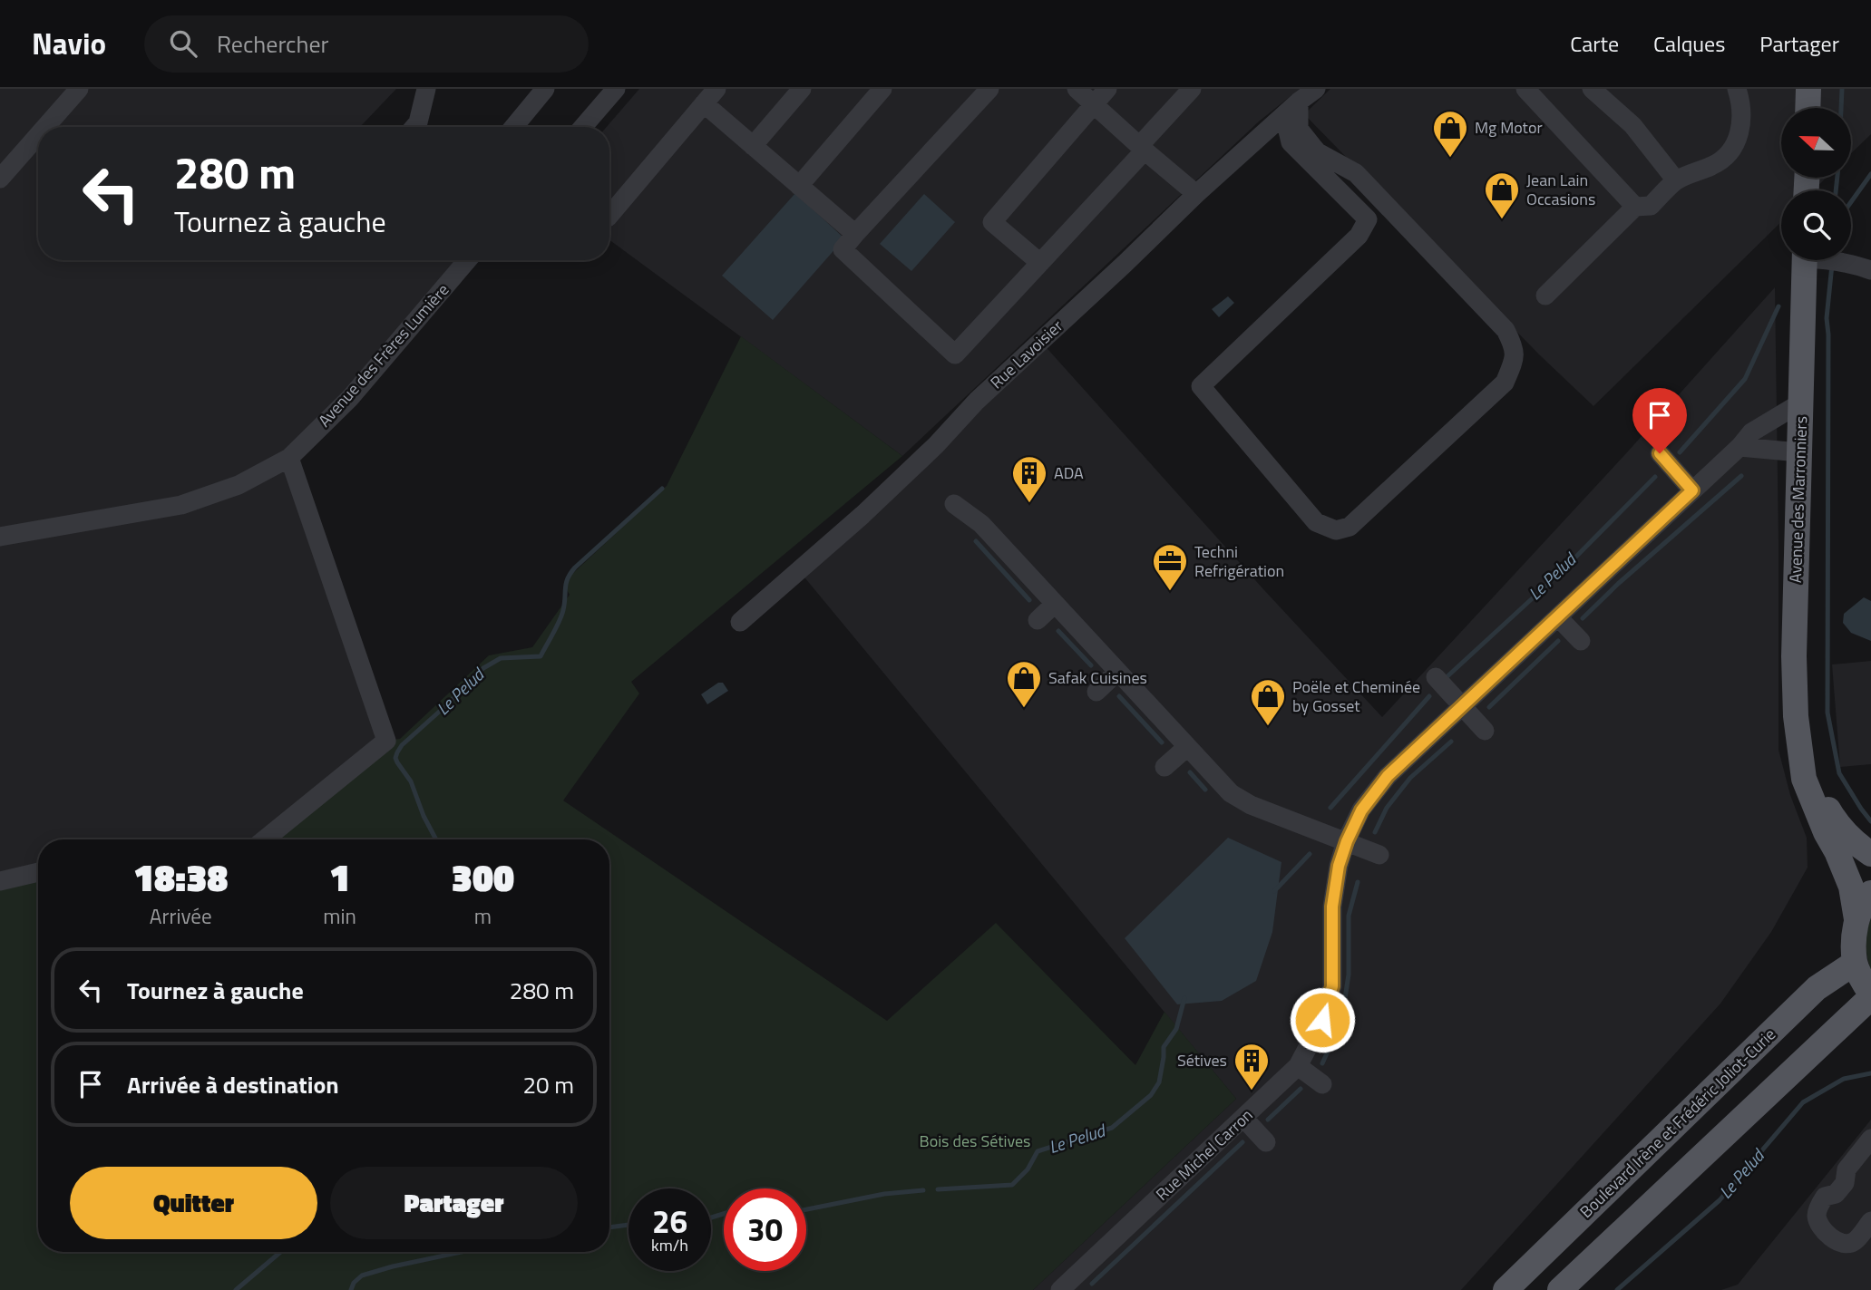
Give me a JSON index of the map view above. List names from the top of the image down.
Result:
{
  "streets": {
    "main road": ["Avenue des Marronniers", "Boulevard Irène et Frédéric Joliot-Curie"],
    "street": ["Rue Lavoisier", "Avenue des Frères Lumière", "Rue Michel Carron"]
  },
  "crossings": [
    ["Avenue des Marronniers", "Rue Michel Carron"]
  ],
  "water": ["Le Pelud"],
  "parks": ["Bois des Sétives"],
  "places": {
    "shop": [
      "Mg Motor",
      "Jean Lain Occasions",
      "Safak Cuisines",
      "Poële et Cheminée by Gosset"
    ],
    "building": ["ADA", "Sétives"],
    "office": ["Techni Refrigération"]
  },
  "north": "left",
  "page": {
    "header": "Navio",
    "search": "Rechercher",
    "nav": ["Carte", "Calques", "Partager"],
    "turn": ["280 m", "Tournez à gauche"],
    "eta": [
      "18:38",
      "Arrivée",
      "1",
      "min",
      "300",
      "m"
    ],
    "list": [
      {
        "name": "Tournez à gauche",
        "value": "280 m"
      },
      {
        "name": "Arrivée à destination",
        "value": "20 m"
      }
    ],
    "buttons": ["Quitter", "Partager"],
    "speed": "26 km/h",
    "limit": "30"
  }
}
